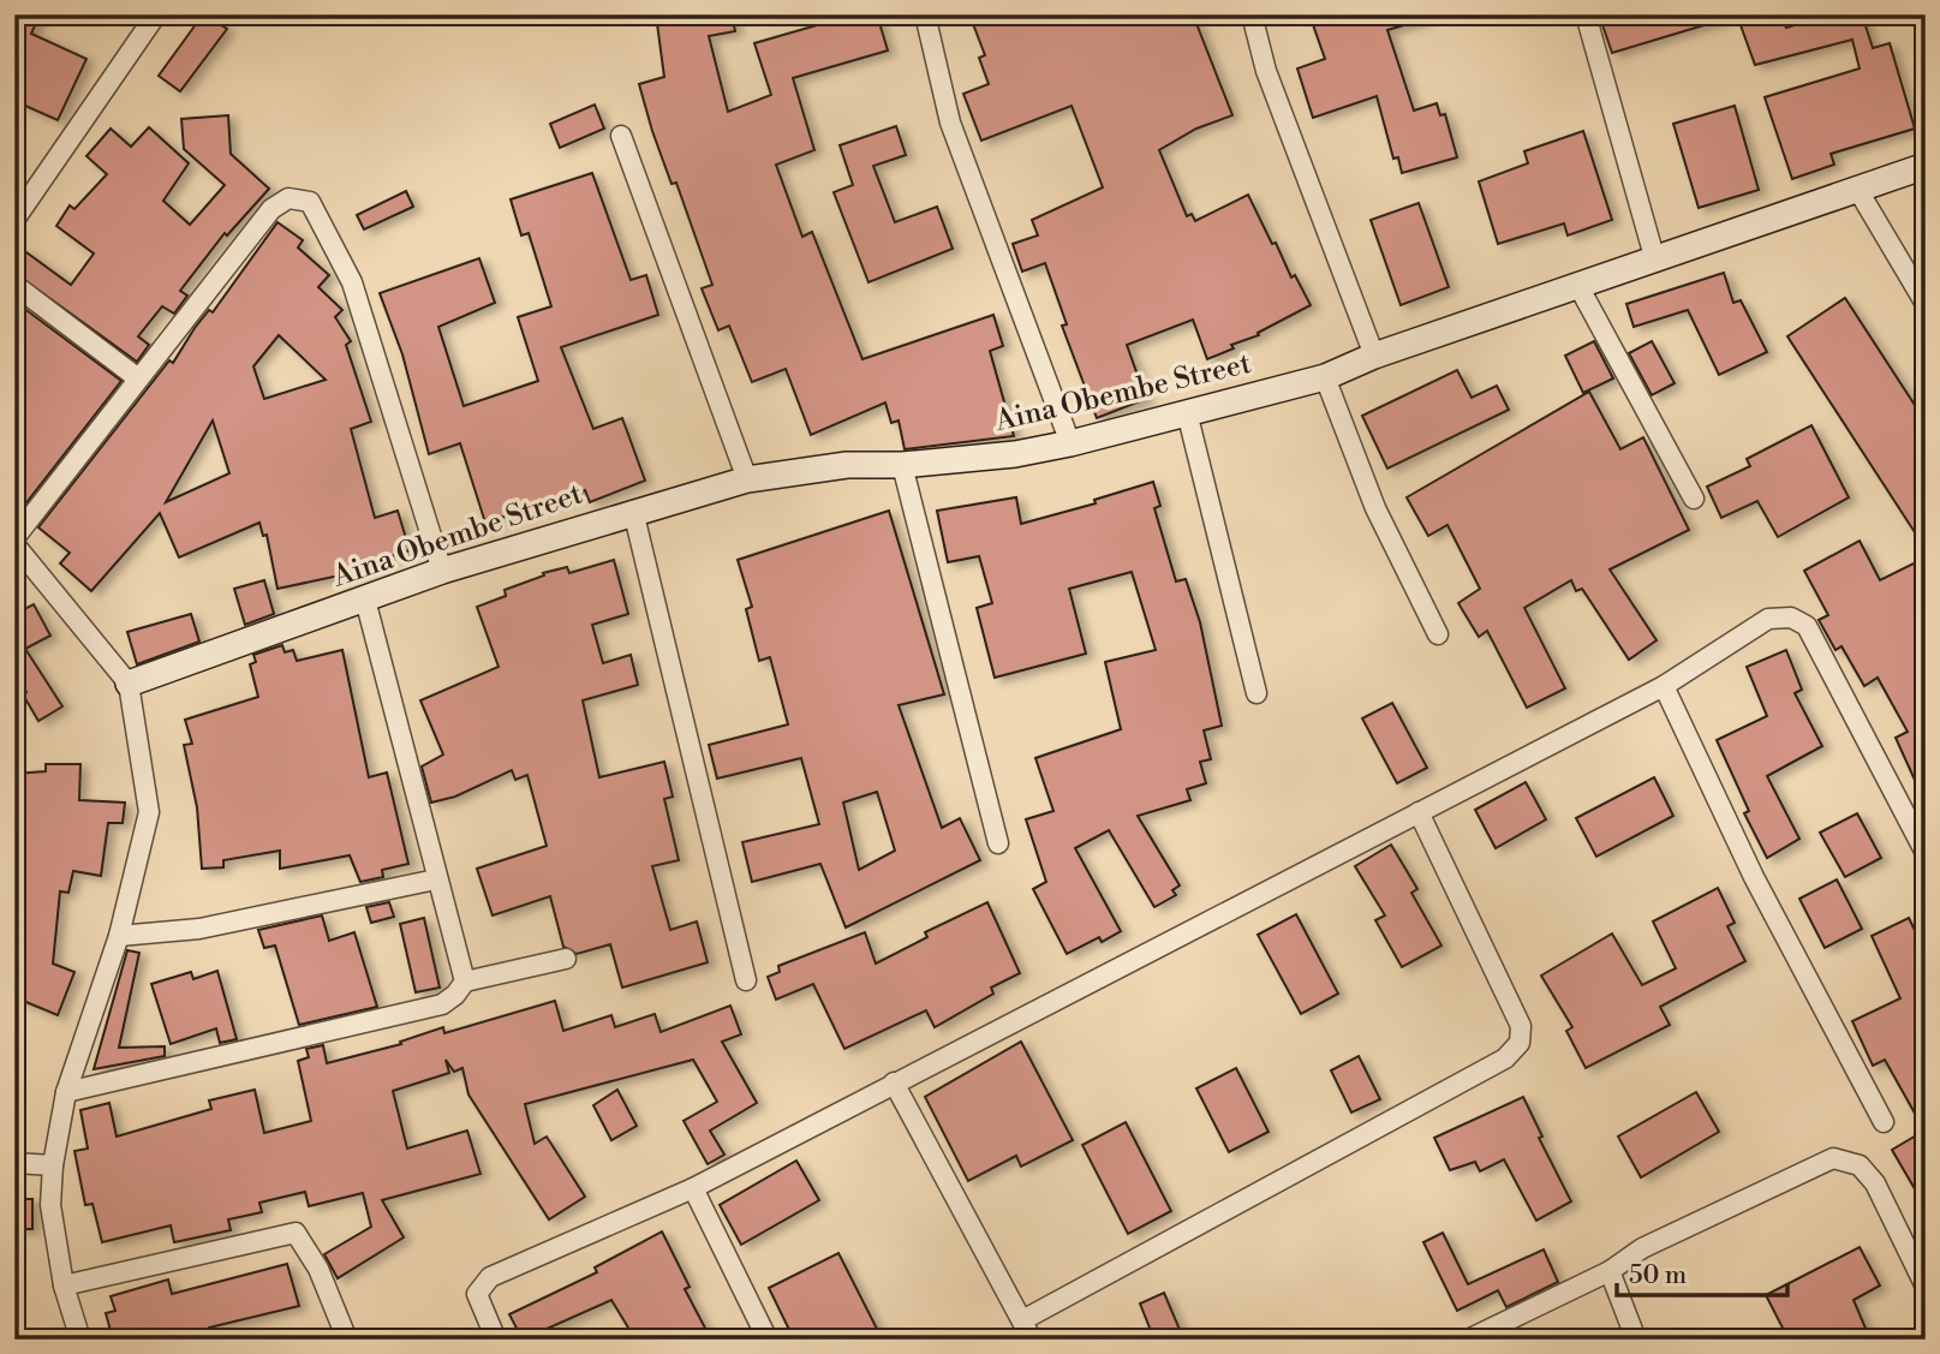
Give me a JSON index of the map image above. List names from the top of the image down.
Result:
{
  "streets": {
    "street": ["Aina Obembe Street"]
  },
  "scale_bar": "50 m"
}
